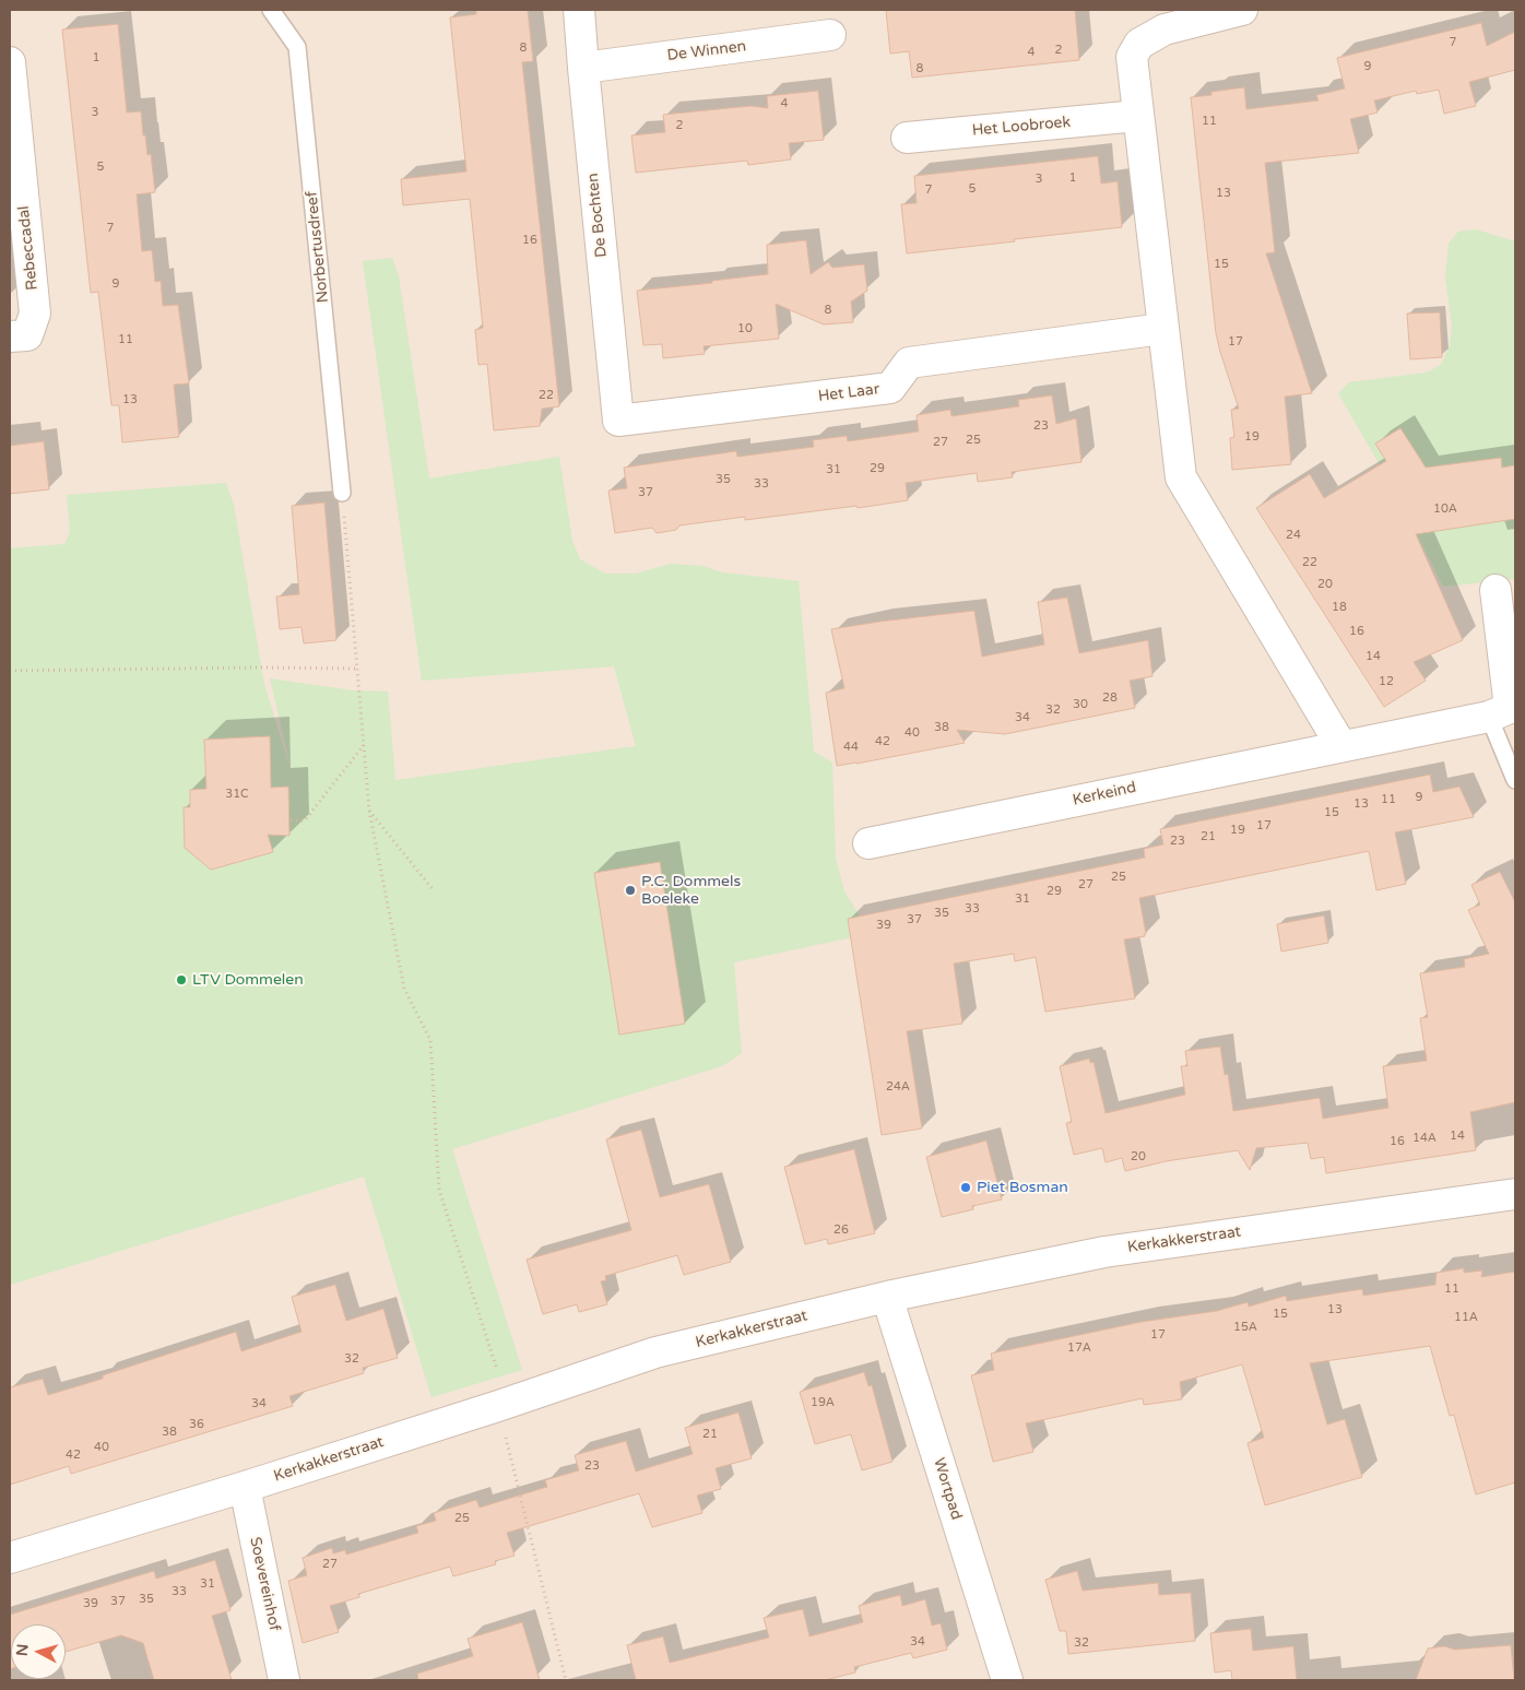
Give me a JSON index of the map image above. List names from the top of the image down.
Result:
{
  "streets": {
    "street": [
      "De Winnen",
      "Het Loobroek",
      "De Bochten",
      "Rebeccadal",
      "Het Laar",
      "Kerkeind",
      "Kerkakkerstraat",
      "Wortpad",
      "Soevereinhof"
    ],
    "lane": ["Norbertusdreef"]
  },
  "crossings": [
    ["De Winnen", "De Bochten"],
    ["De Bochten", "Het Laar"],
    ["Kerkakkerstraat", "Wortpad"],
    ["Kerkakkerstraat", "Soevereinhof"]
  ],
  "places": ["P.C. Dommels Boeleke", "LTV Dommelen", "Piet Bosman"],
  "house_numbers": [
    "7",
    "8",
    "2",
    "4",
    "1",
    "9",
    "8",
    "4",
    "3",
    "11",
    "2",
    "5",
    "1",
    "3",
    "5",
    "7",
    "13",
    "7",
    "16",
    "15",
    "9",
    "8",
    "10",
    "11",
    "17",
    "22",
    "13",
    "23",
    "19",
    "25",
    "27",
    "29",
    "31",
    "35",
    "33",
    "37",
    "10A",
    "24",
    "22",
    "20",
    "18",
    "16",
    "14",
    "12",
    "28",
    "30",
    "32",
    "34",
    "38",
    "40",
    "42",
    "44",
    "31C",
    "9",
    "11",
    "13",
    "15",
    "17",
    "19",
    "21",
    "23",
    "25",
    "27",
    "29",
    "31",
    "33",
    "35",
    "37",
    "39",
    "24A",
    "14",
    "14A",
    "16",
    "20",
    "26",
    "11",
    "13",
    "15",
    "11A",
    "15A",
    "17",
    "17A",
    "32",
    "19A",
    "34",
    "36",
    "38",
    "21",
    "40",
    "42",
    "23",
    "25",
    "27",
    "31",
    "33",
    "35",
    "37",
    "39",
    "34",
    "32"
  ],
  "north": "left"
}
